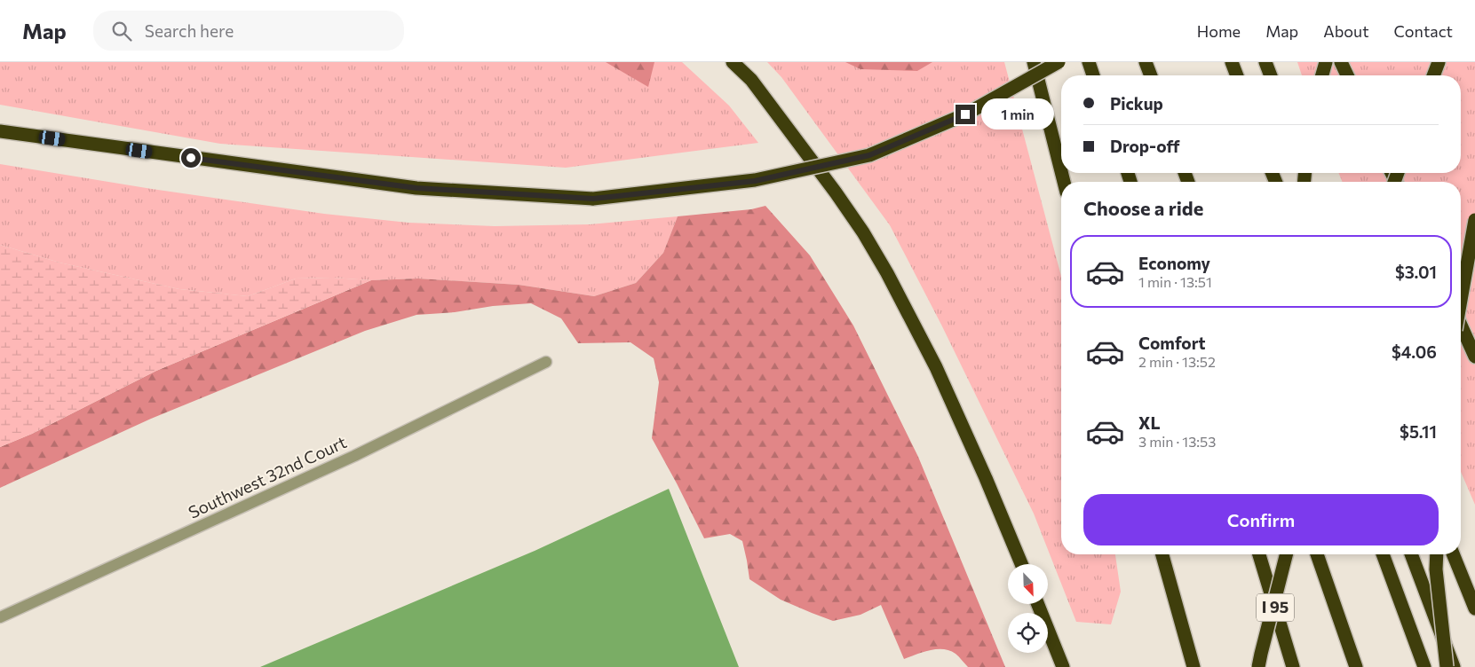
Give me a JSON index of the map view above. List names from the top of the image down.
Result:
{
  "streets": {
    "highway": ["I 95"],
    "street": ["Southwest 32nd Court"]
  },
  "north": "bottom right",
  "page": {
    "header": "Map",
    "search": "Search here",
    "nav": [
      "Home",
      "Map",
      "About",
      "Contact"
    ],
    "banner": ["Pickup", "Drop-off"],
    "bubble": "1 min",
    "heading": "Choose a ride",
    "list": [
      {
        "name": "Economy",
        "note": "1 min · 13:51",
        "value": "$3.01"
      },
      {
        "name": "Comfort",
        "note": "2 min · 13:52",
        "value": "$4.06"
      },
      {
        "name": "XL",
        "note": "3 min · 13:53",
        "value": "$5.11"
      }
    ],
    "buttons": "Confirm"
  }
}
